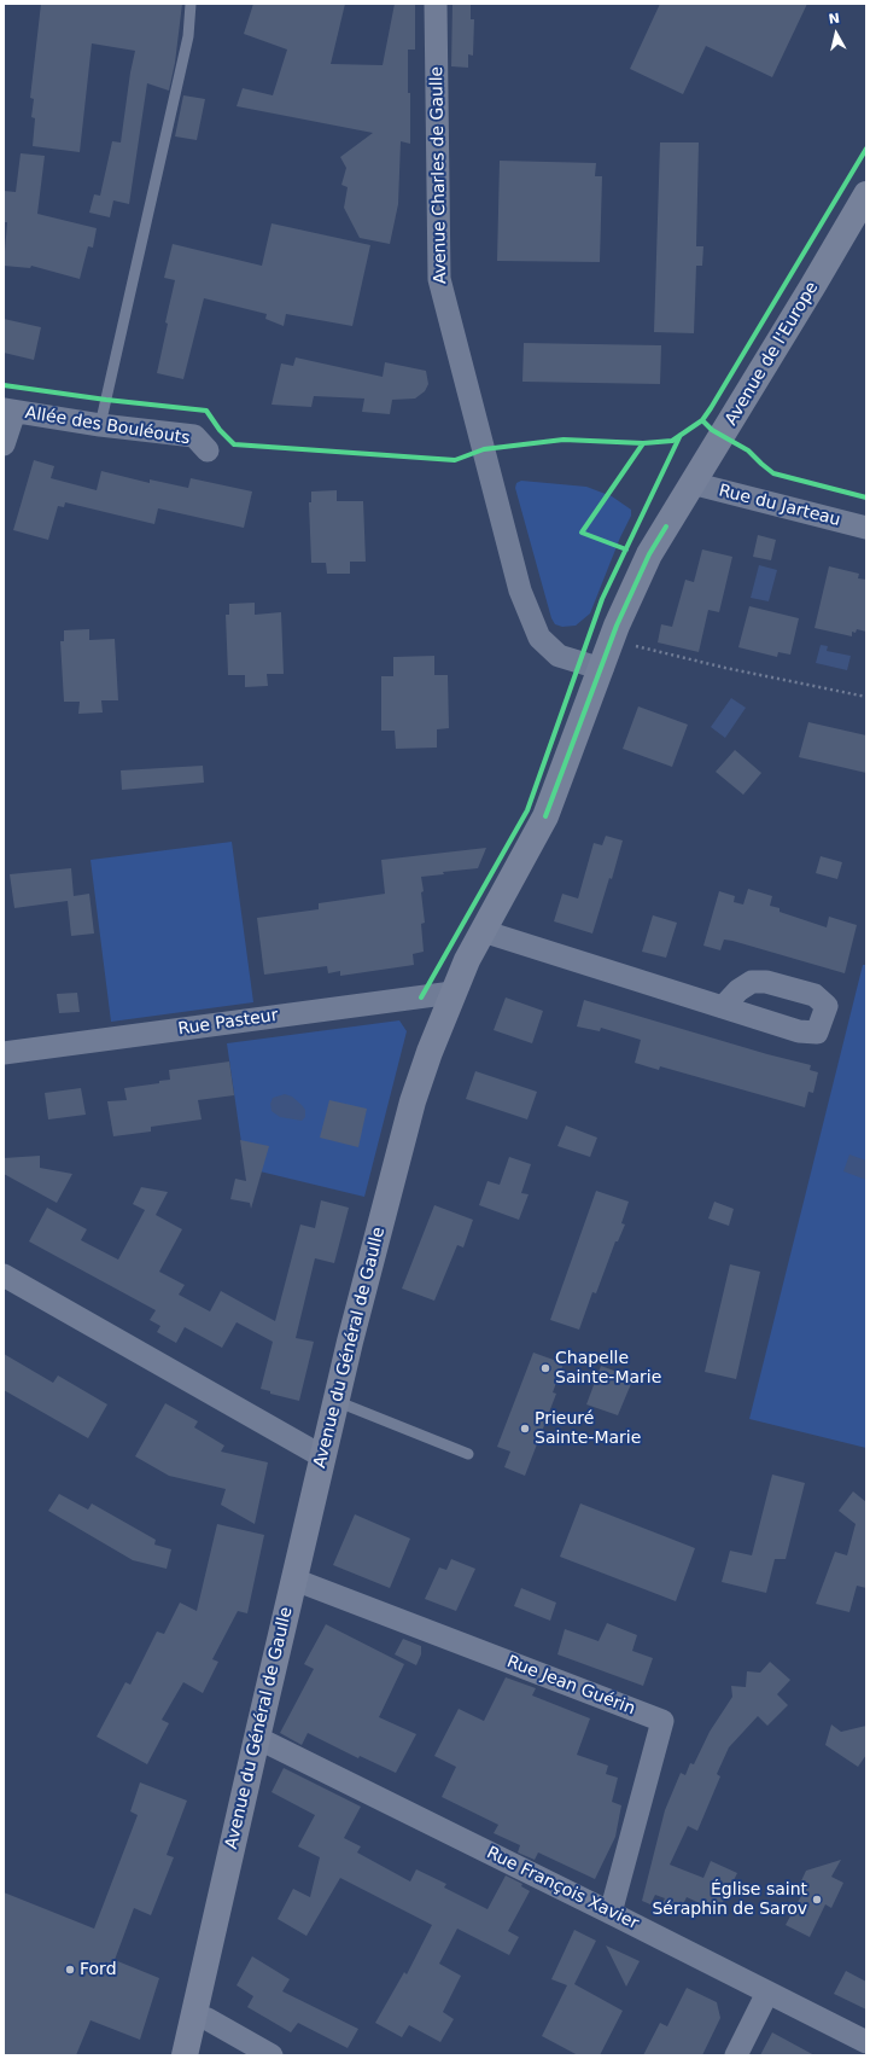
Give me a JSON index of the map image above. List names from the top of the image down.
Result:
{
  "streets": {
    "main road": ["Avenue de l'Europe", "Avenue du Général de Gaulle"],
    "street": [
      "Avenue Charles de Gaulle",
      "Allée des Bouléouts",
      "Rue du Jarteau",
      "Rue Pasteur",
      "Rue Jean Guérin",
      "Rue François Xavier"
    ]
  },
  "crossings": [
    ["Avenue Charles de Gaulle", "Avenue de l'Europe"],
    ["Avenue Charles de Gaulle", "Avenue du Général de Gaulle"],
    ["Avenue de l'Europe", "Rue du Jarteau"],
    ["Avenue de l'Europe", "Avenue du Général de Gaulle"],
    ["Rue Pasteur", "Avenue du Général de Gaulle"],
    ["Avenue du Général de Gaulle", "Rue Jean Guérin"],
    ["Avenue du Général de Gaulle", "Rue François Xavier"],
    ["Rue Jean Guérin", "Rue François Xavier"]
  ],
  "places": [
    "Chapelle Sainte-Marie",
    "Prieuré Sainte-Marie",
    "Église saint Séraphin de Sarov",
    "Ford"
  ],
  "north": "top"
}
